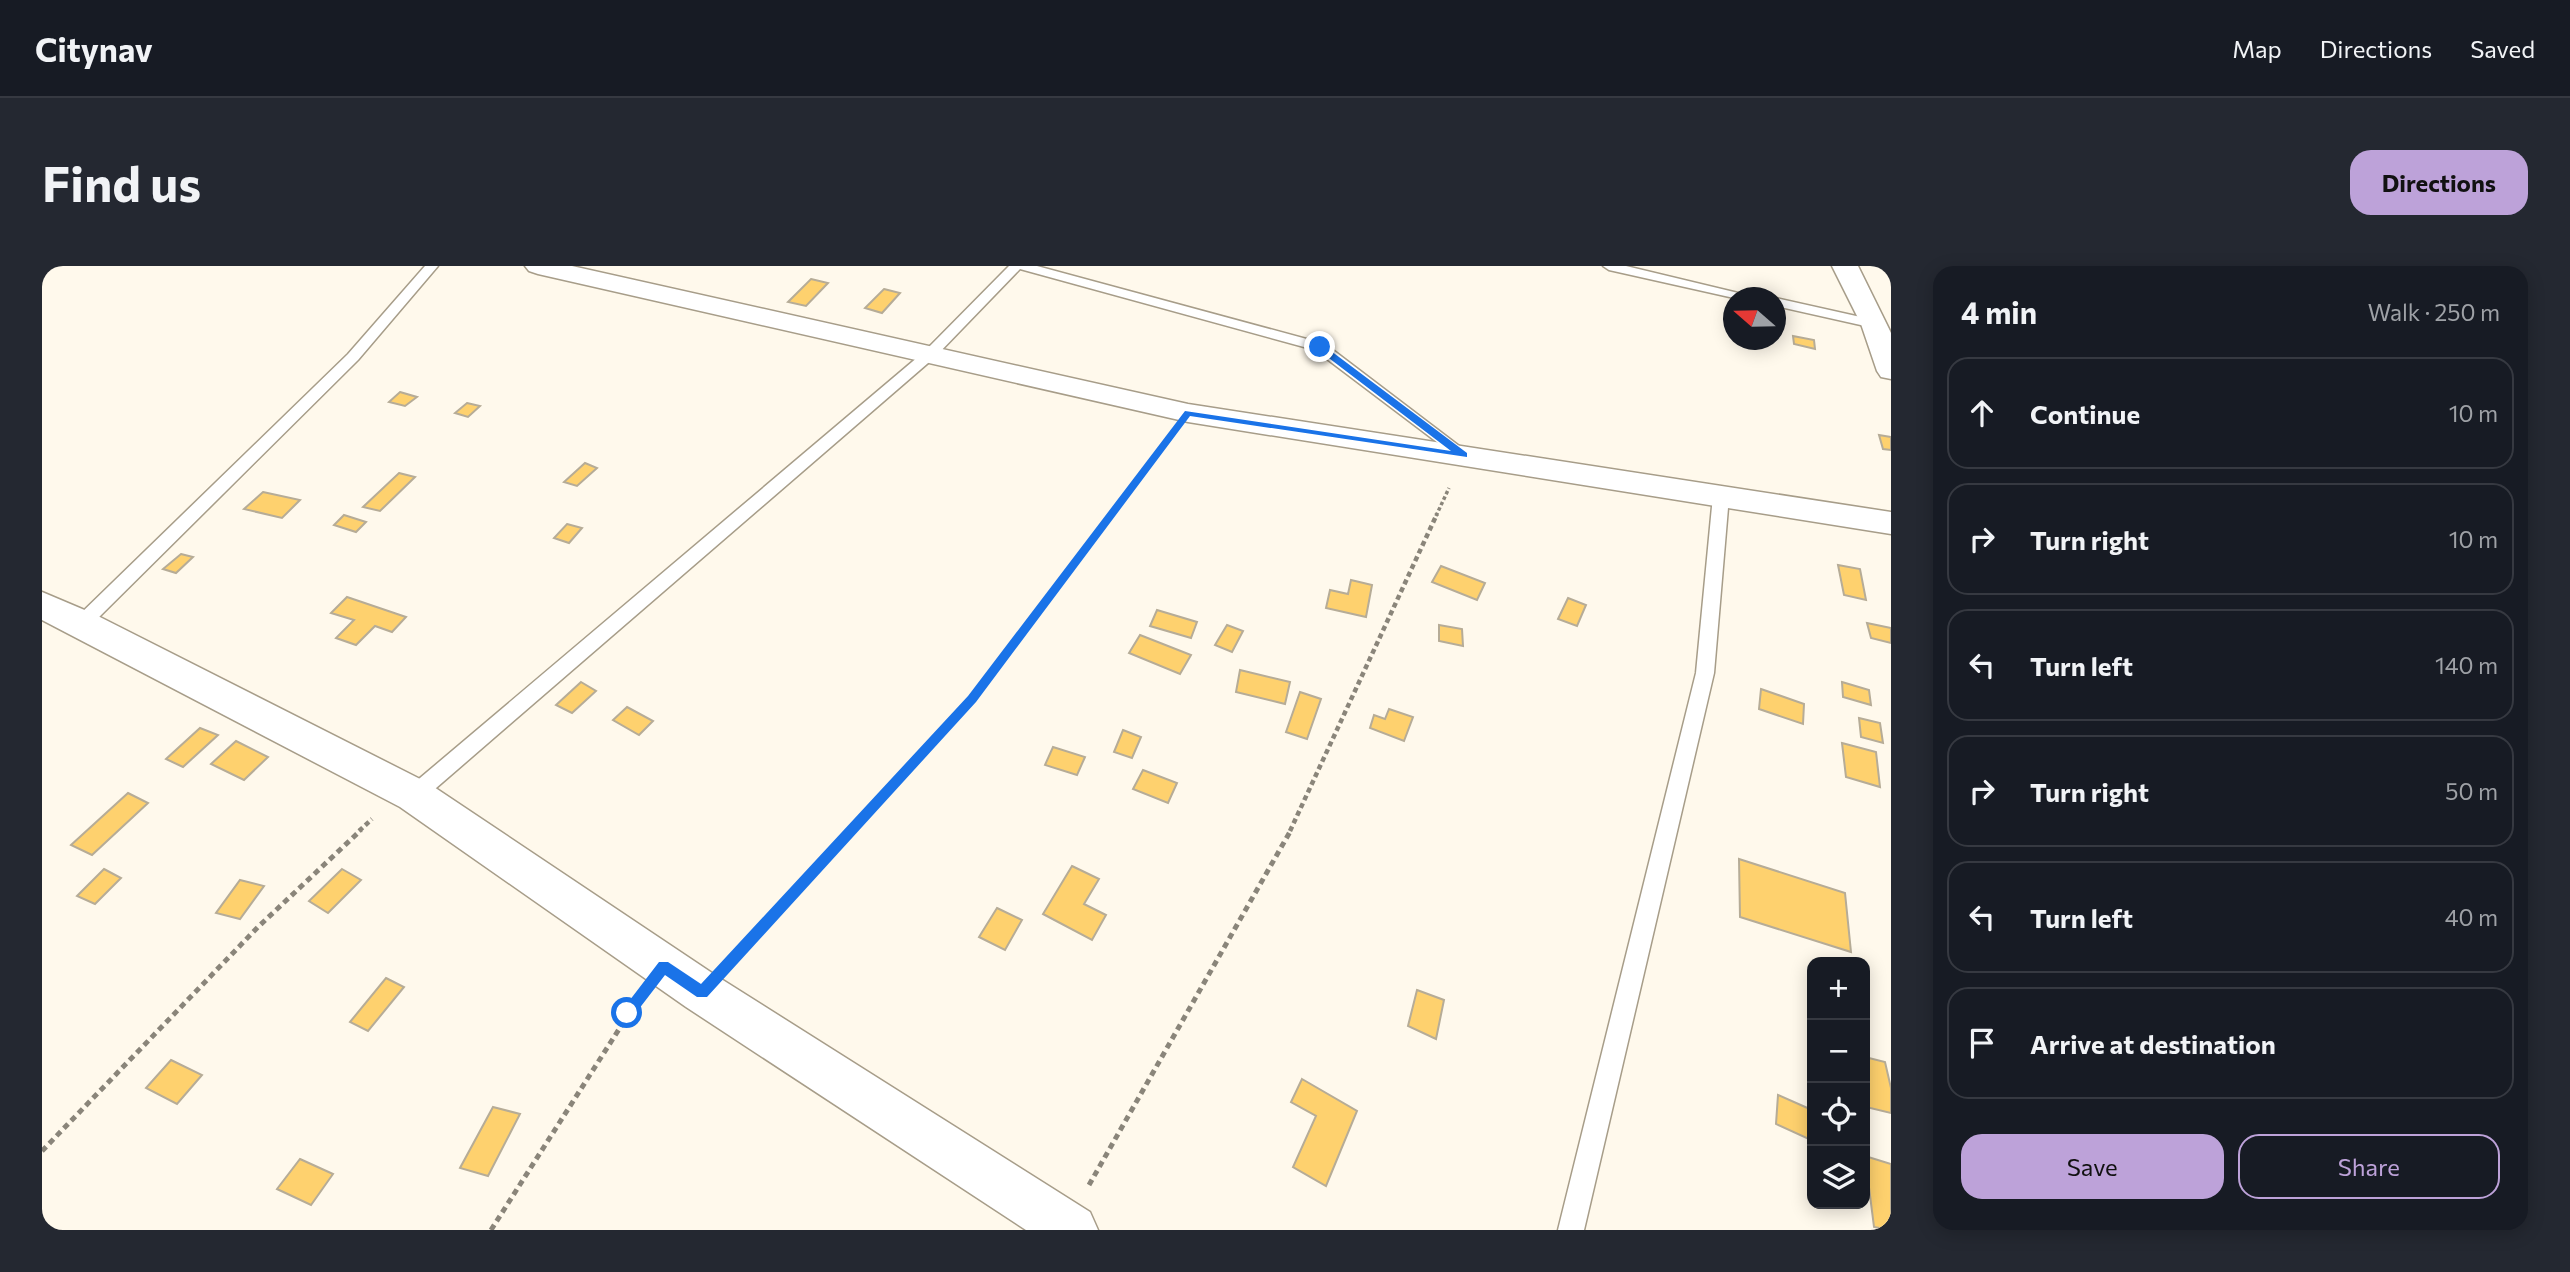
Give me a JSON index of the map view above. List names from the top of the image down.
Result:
{
  "north": "left",
  "page": {
    "header": "Citynav",
    "nav": ["Map", "Directions", "Saved"],
    "buttons": [
      "Directions",
      ["Save", "Share"]
    ],
    "title": "Find us",
    "heading": ["4 min", "Walk · 250 m"],
    "list": [
      ["Continue", "10 m"],
      ["Turn right", "10 m"],
      ["Turn left", "140 m"],
      ["Turn right", "50 m"],
      ["Turn left", "40 m"],
      "Arrive at destination"
    ],
    "map_buttons": ["+", "−"]
  }
}
